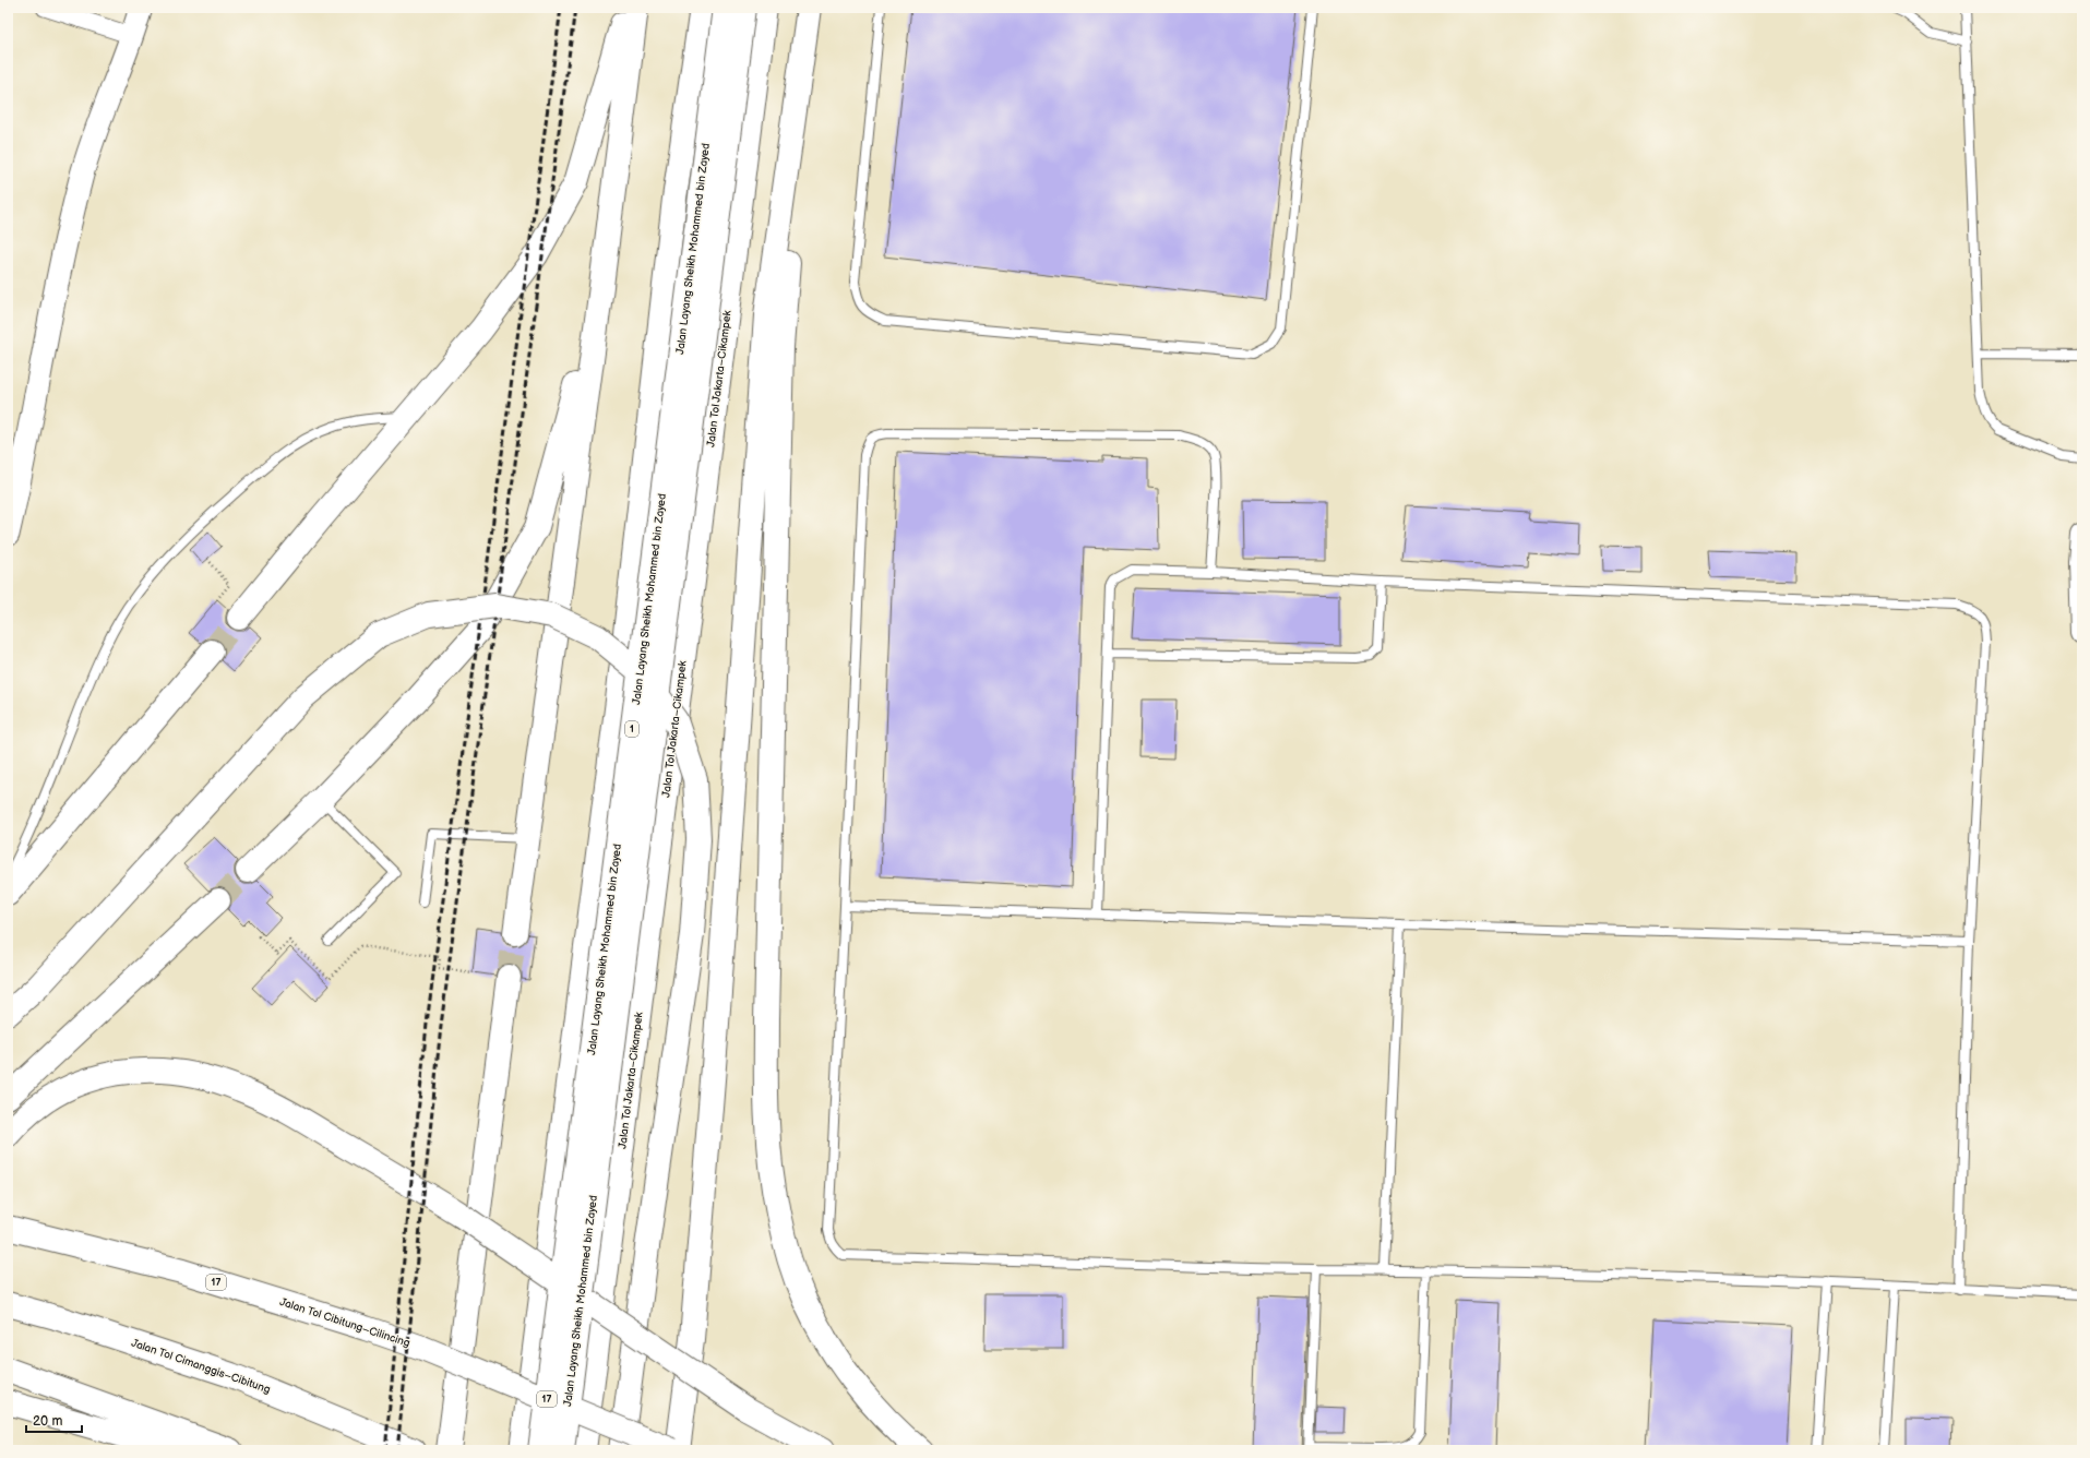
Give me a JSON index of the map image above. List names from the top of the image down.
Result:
{
  "streets": {
    "main road": [
      "Jalan Layang Sheikh Mohammed bin Zayed",
      "Jalan Tol Jakarta–Cikampek",
      "1",
      "17",
      "Jalan Tol Cibitung–Cilincing",
      "Jalan Tol Cimanggis–Cibitung"
    ]
  },
  "scale_bar": "20 m"
}
